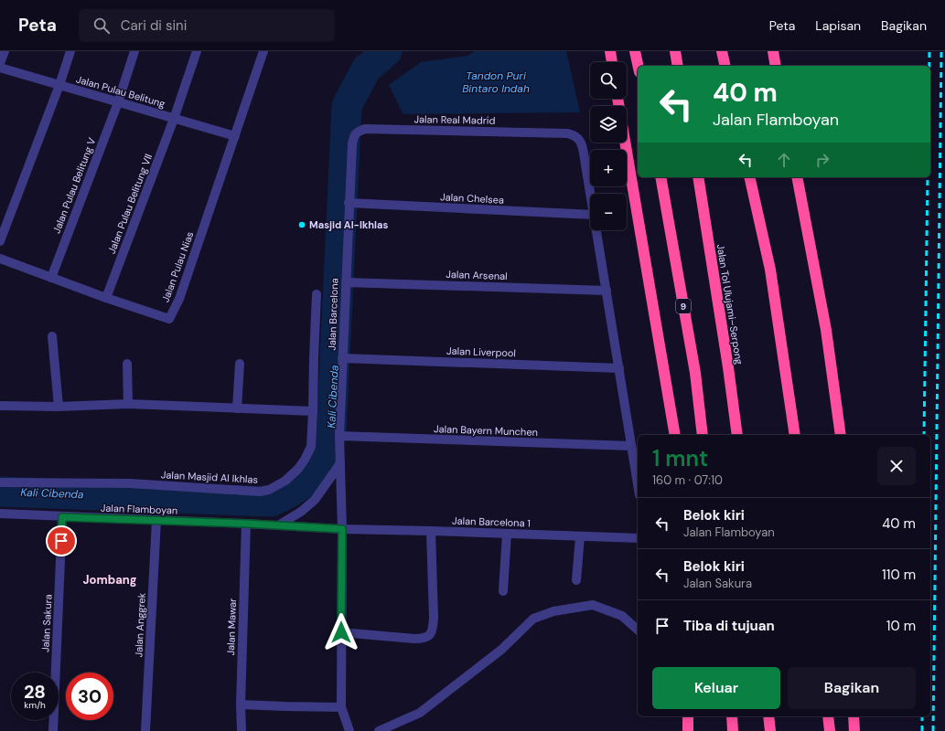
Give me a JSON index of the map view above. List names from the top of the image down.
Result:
{
  "streets": {
    "highway": ["Jalan Tol Ulujami–Serpong", "9"],
    "street": [
      "Jalan Pulau Belitung",
      "Jalan Real Madrid",
      "Jalan Pulau Belitung V",
      "Jalan Chelsea",
      "Jalan Pulau Belitung VII",
      "Jalan Pulau Nias",
      "Jalan Arsenal",
      "Jalan Barcelona",
      "Jalan Liverpool",
      "Jalan Bayern Munchen",
      "Jalan Masjid Al Ikhlas",
      "Jalan Flamboyan",
      "Jalan Barcelona 1",
      "Jalan Sakura",
      "Jalan Anggrek",
      "Jalan Mawar"
    ]
  },
  "crossings": [
    ["Jalan Pulau Belitung", "Jalan Pulau Belitung V"],
    ["Jalan Pulau Belitung", "Jalan Pulau Belitung VII"],
    ["Jalan Pulau Belitung", "Jalan Pulau Nias"],
    ["Jalan Real Madrid", "Jalan Barcelona"],
    ["Jalan Pulau Belitung V", "Jalan Pulau Nias"],
    ["Jalan Chelsea", "Jalan Barcelona"],
    ["Jalan Pulau Belitung VII", "Jalan Pulau Nias"],
    ["Jalan Arsenal", "Jalan Barcelona"],
    ["Jalan Barcelona", "Jalan Liverpool"],
    ["Jalan Barcelona", "Jalan Bayern Munchen"],
    ["Jalan Barcelona", "Jalan Flamboyan"],
    ["Jalan Barcelona", "Jalan Barcelona 1"],
    ["Jalan Flamboyan", "Jalan Barcelona 1"],
    ["Jalan Flamboyan", "Jalan Sakura"],
    ["Jalan Flamboyan", "Jalan Anggrek"],
    ["Jalan Flamboyan", "Jalan Mawar"]
  ],
  "districts": ["Jombang"],
  "water": ["Tandon Puri Bintaro Indah", "Kali Cibenda"],
  "places": ["Masjid Al-Ikhlas"],
  "page": {
    "header": "Peta",
    "search": "Cari di sini",
    "nav": ["Peta", "Lapisan", "Bagikan"],
    "map_buttons": ["+", "−"],
    "turn": ["40 m", "Jalan Flamboyan"],
    "heading": ["1 mnt", "160 m · 07:10"],
    "list": [
      {
        "name": "Belok kiri",
        "note": "Jalan Flamboyan",
        "value": "40 m"
      },
      {
        "name": "Belok kiri",
        "note": "Jalan Sakura",
        "value": "110 m"
      },
      {
        "name": "Tiba di tujuan",
        "value": "10 m"
      }
    ],
    "buttons": ["Keluar", "Bagikan"],
    "speed": "28 km/h",
    "limit": "30"
  }
}
